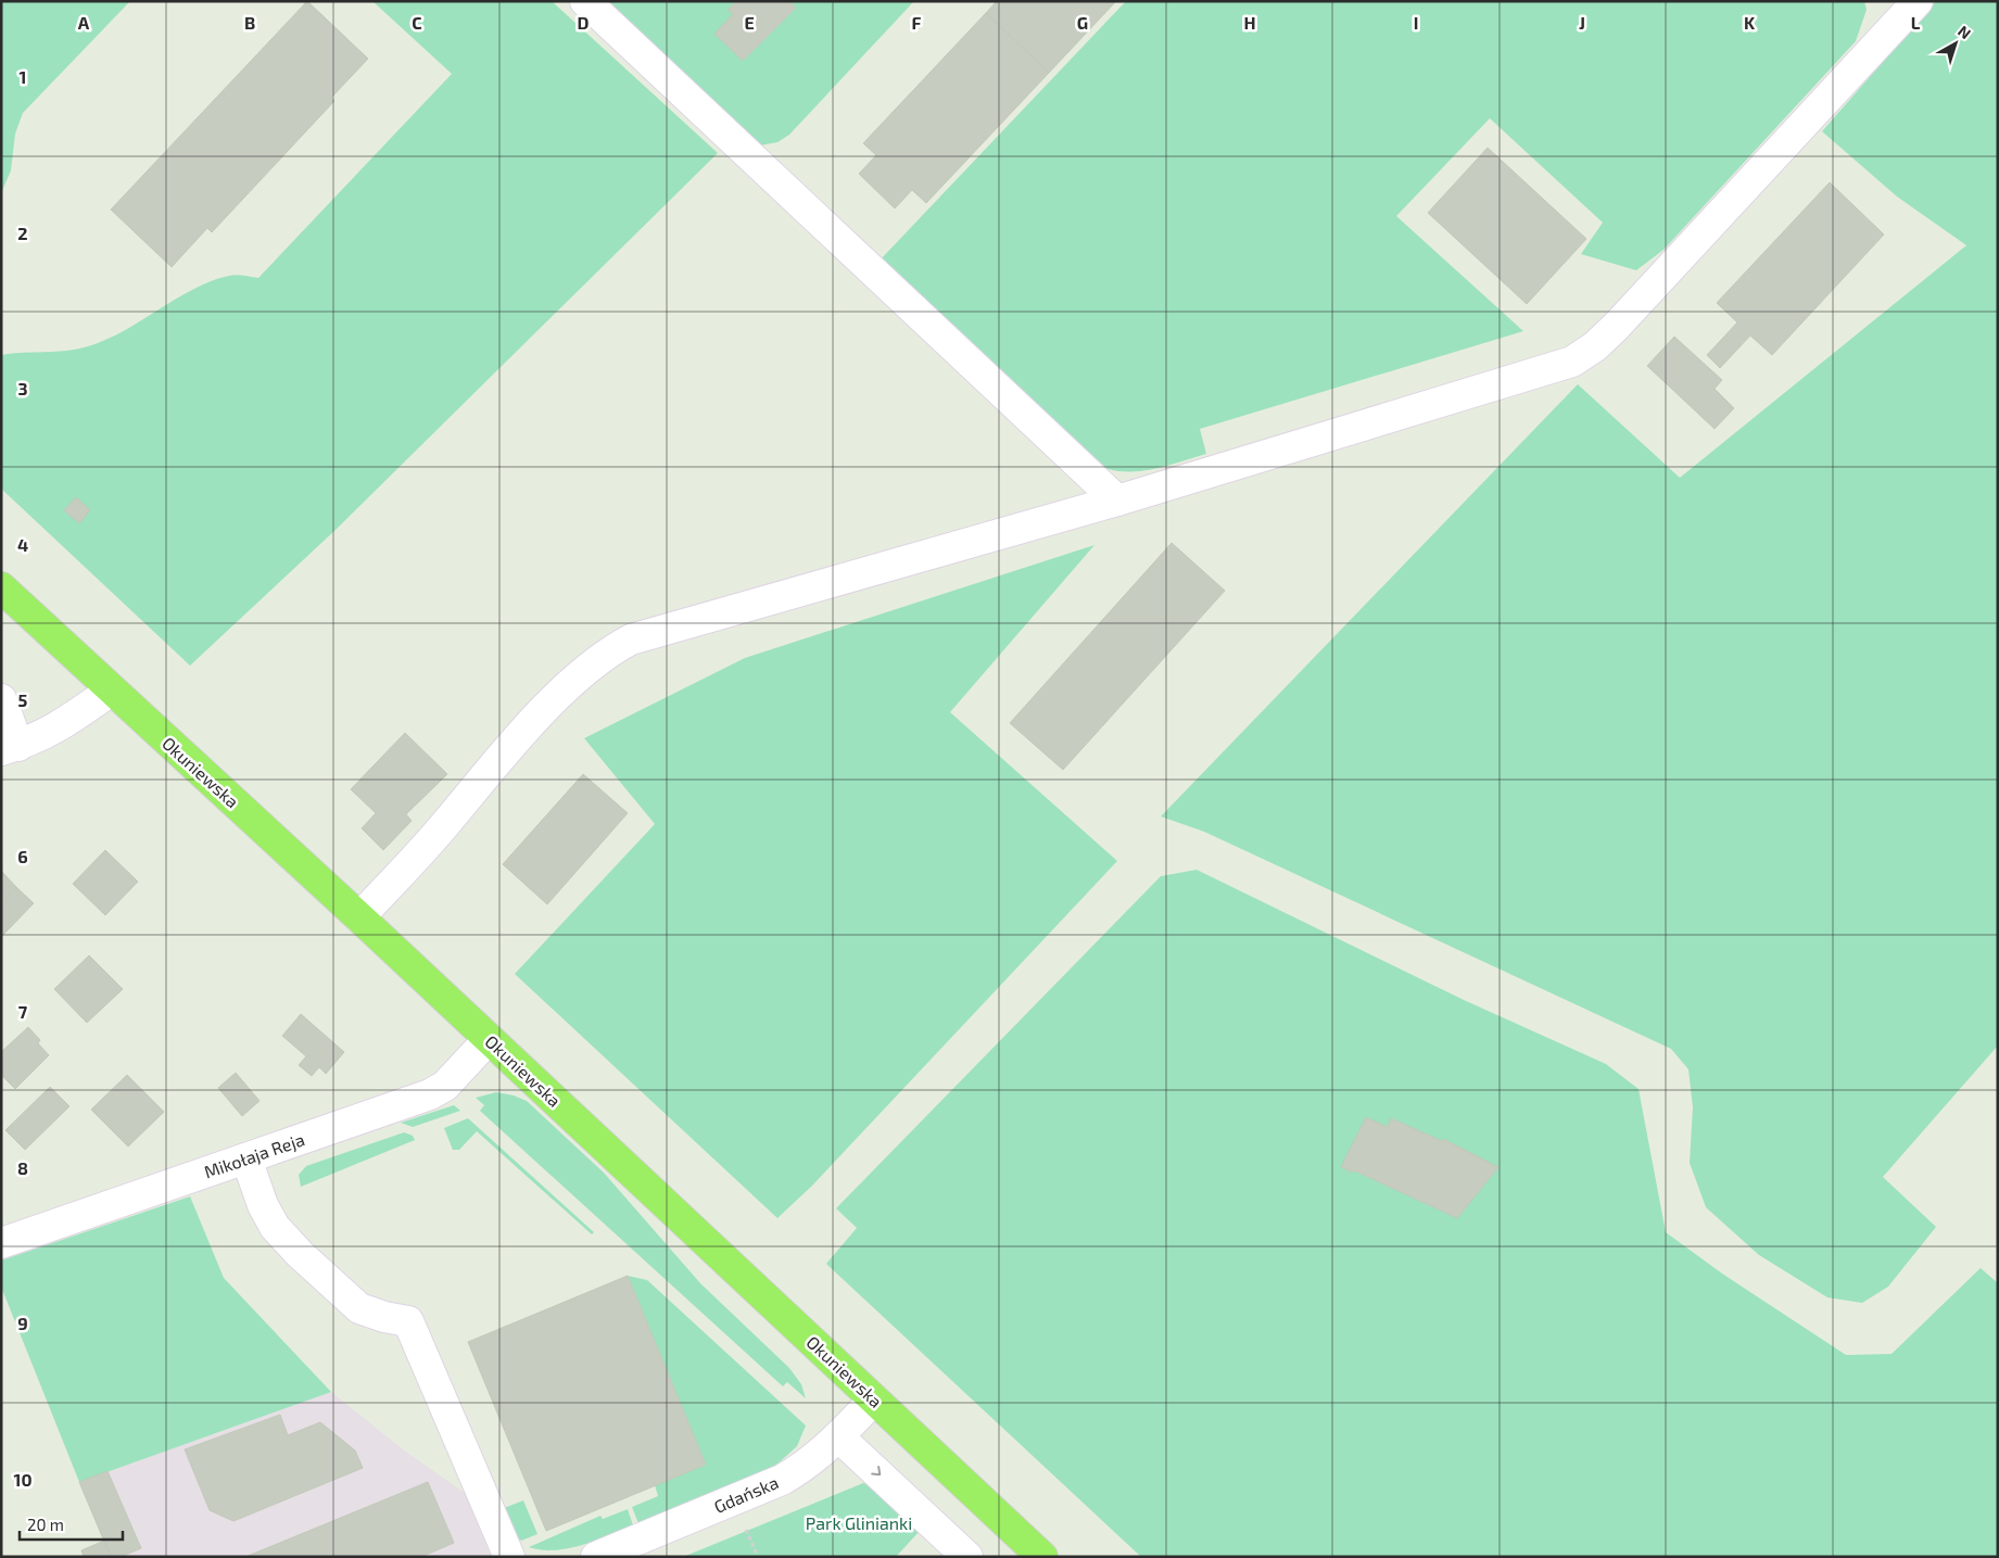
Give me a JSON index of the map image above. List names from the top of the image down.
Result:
{
  "streets": {
    "main road": ["Okuniewska"],
    "street": ["Mikołaja Reja", "Gdańska"]
  },
  "crossings": [
    ["Okuniewska", "Mikołaja Reja"],
    ["Okuniewska", "Gdańska"]
  ],
  "parks": ["Park Glinianki"],
  "scale_bar": "20 m",
  "north": "top right",
  "grid": {
    "columns": [
      "A",
      "B",
      "C",
      "D",
      "E",
      "F",
      "G",
      "H",
      "I",
      "J",
      "K",
      "L"
    ],
    "rows": [
      "1",
      "2",
      "3",
      "4",
      "5",
      "6",
      "7",
      "8",
      "9",
      "10"
    ]
  }
}
